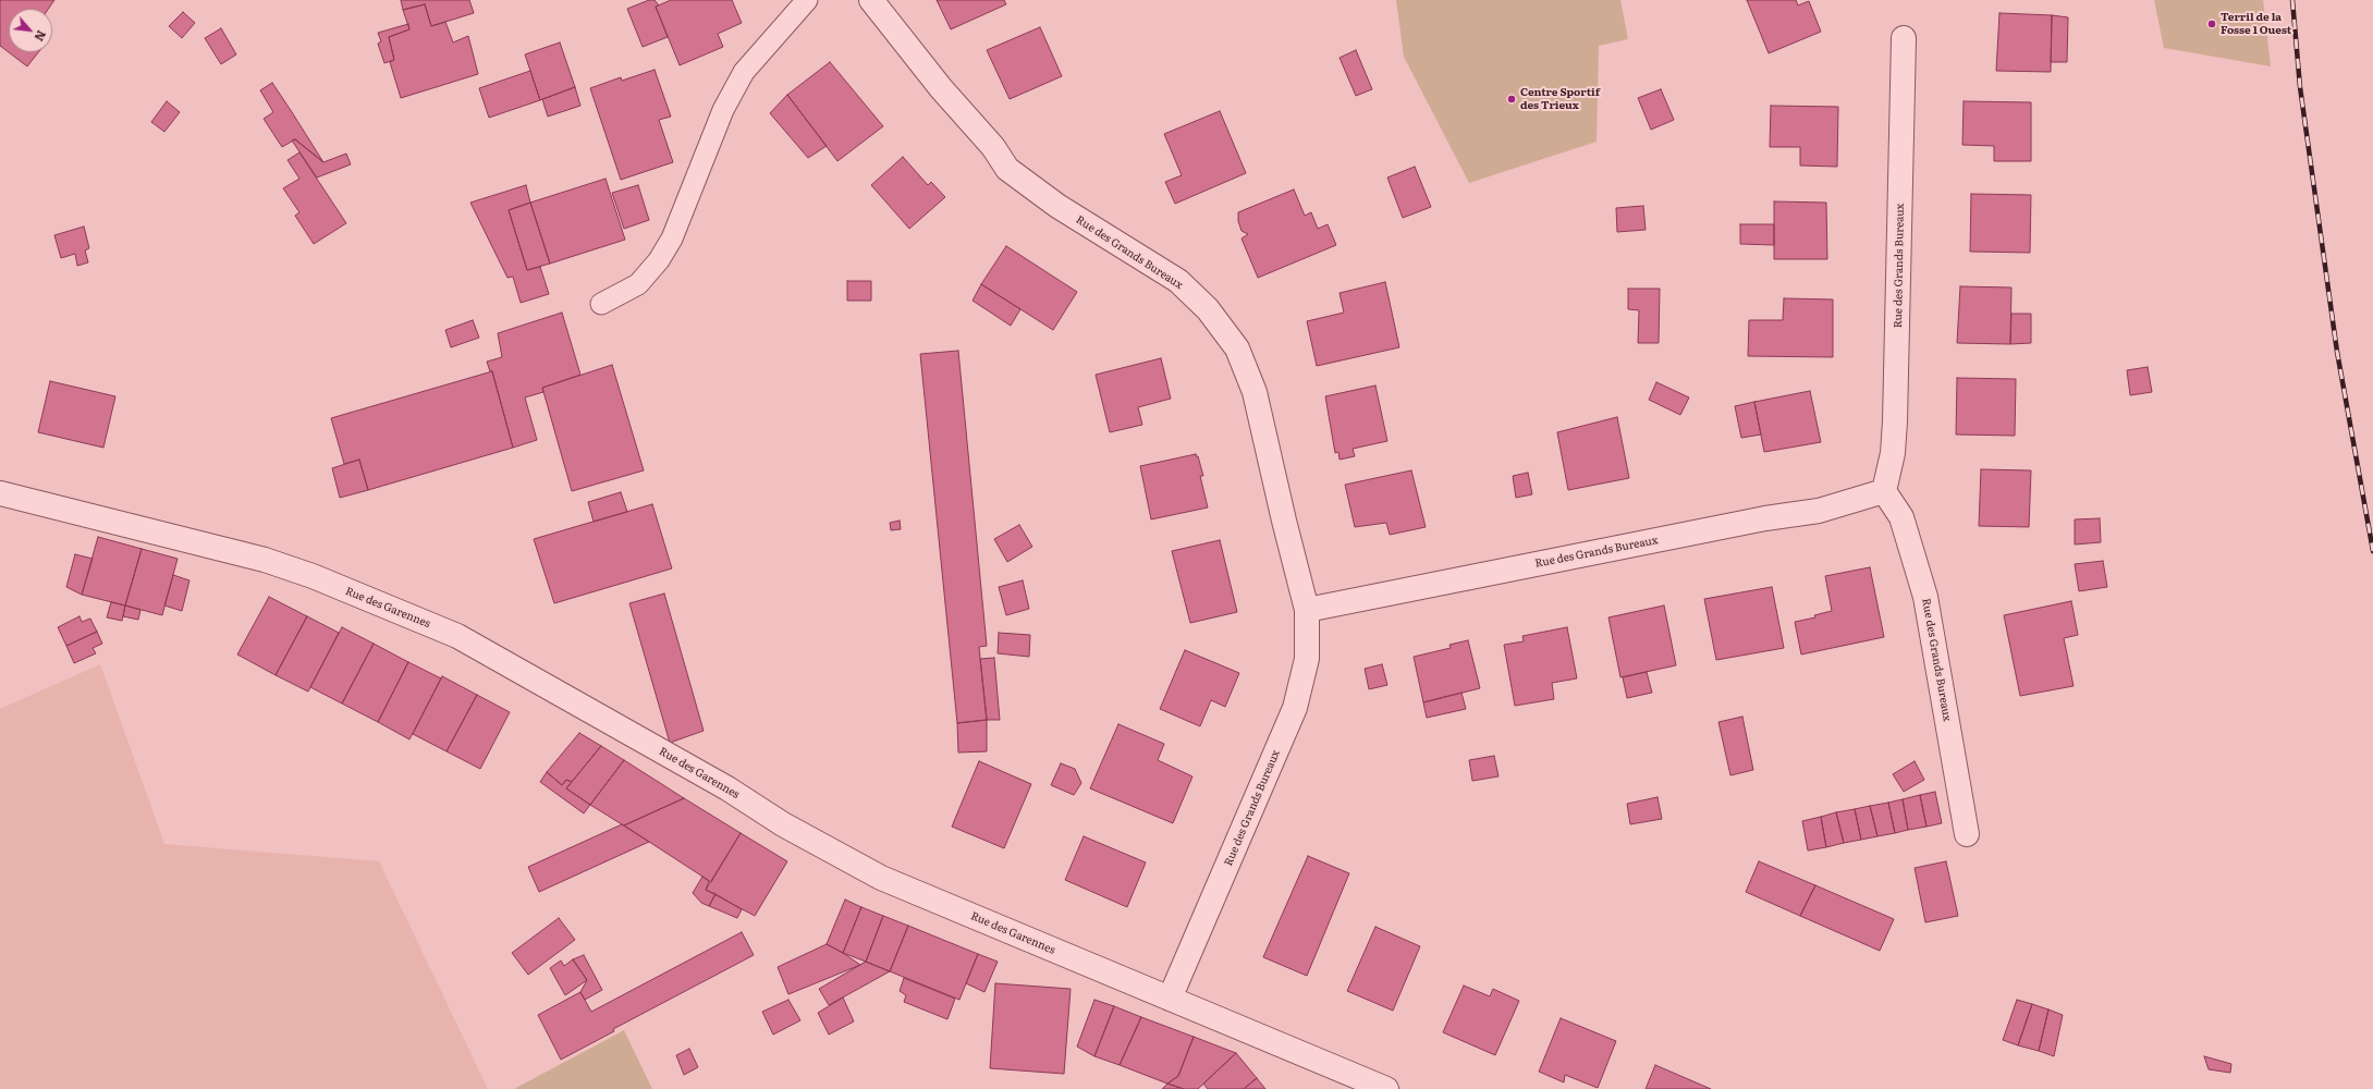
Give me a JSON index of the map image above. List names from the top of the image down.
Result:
{
  "streets": {
    "street": ["Rue des Grands Bureaux", "Rue des Garennes"]
  },
  "crossings": [
    ["Rue des Grands Bureaux", "Rue des Garennes"]
  ],
  "places": ["Terril de la Fosse 1 Ouest", "Centre Sportif des Trieux"],
  "north": "bottom right"
}
